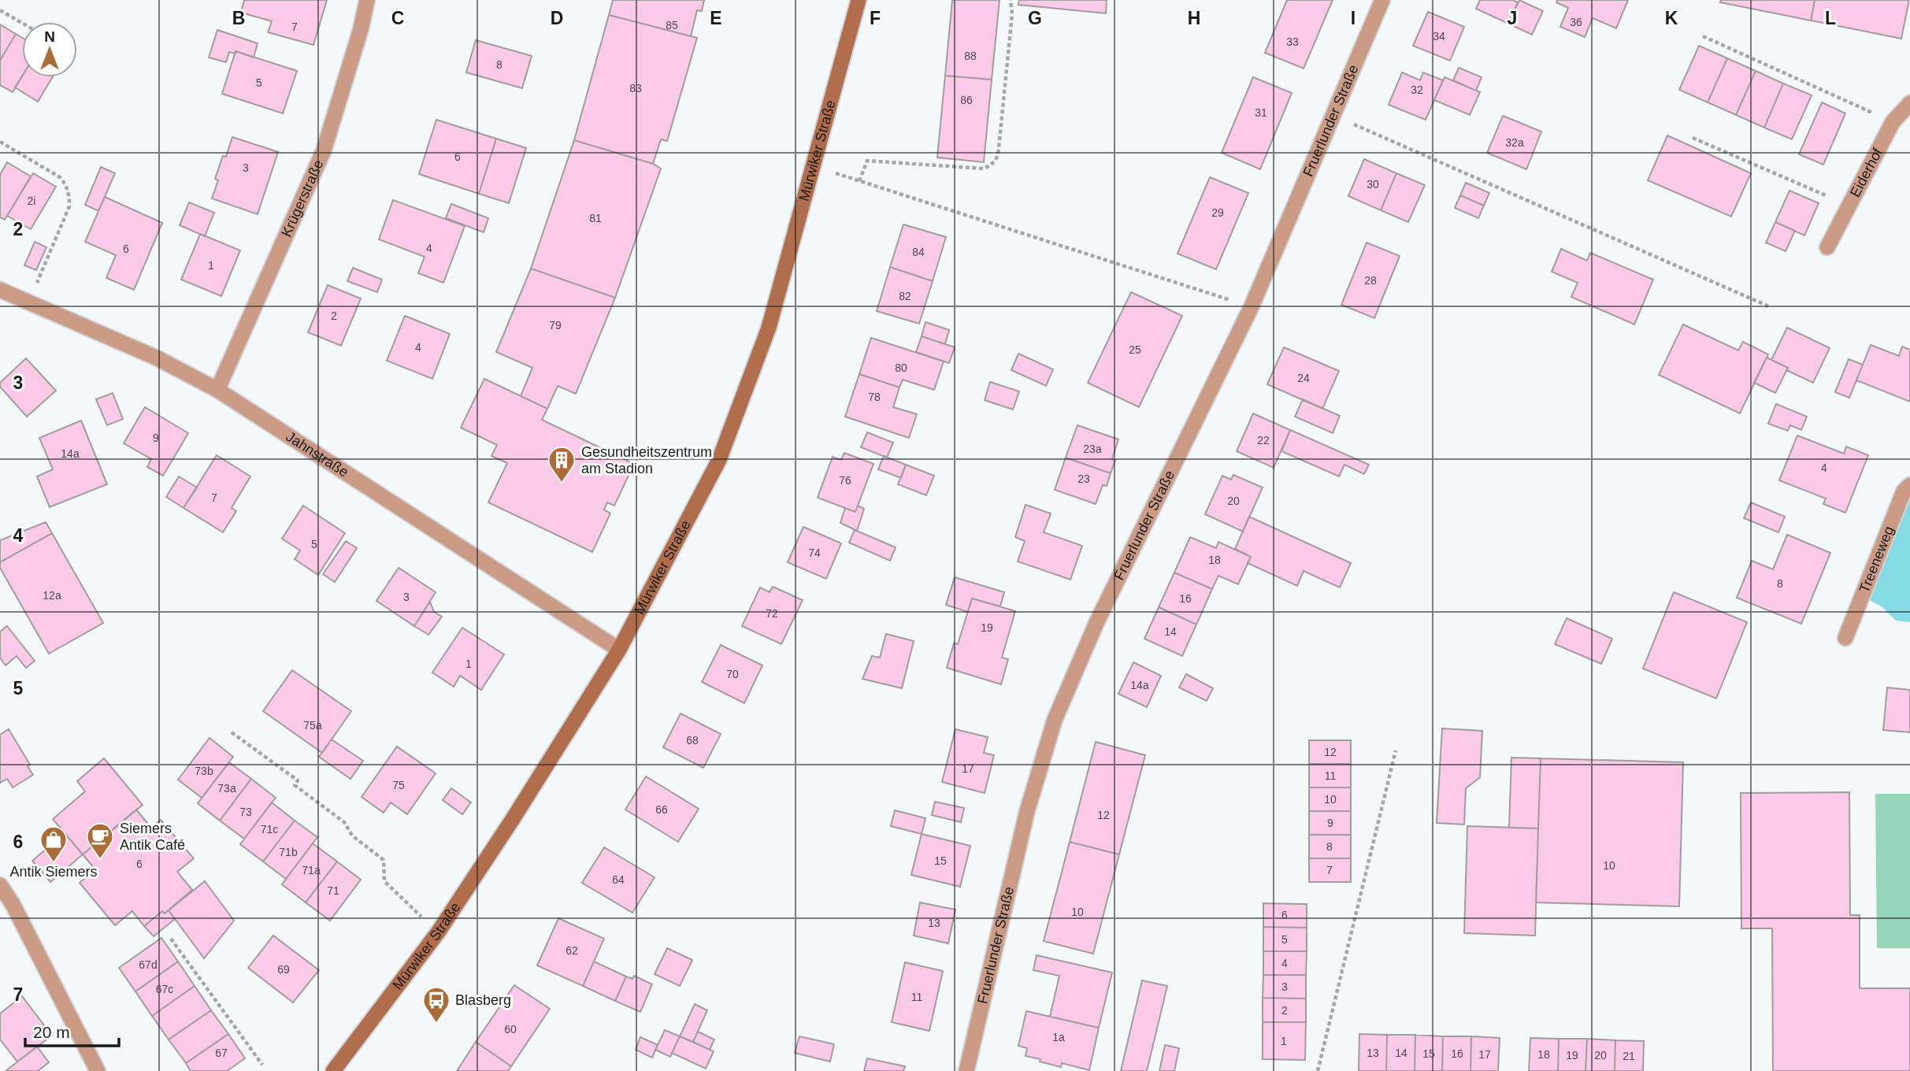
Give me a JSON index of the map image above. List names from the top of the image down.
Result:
{
  "streets": {
    "main road": ["Mürwiker Straße"],
    "street": [
      "Fruerlunder Straße",
      "Eiderhof",
      "Krügerstraße",
      "Jahnstraße",
      "Treeneweg"
    ]
  },
  "crossings": [
    ["Mürwiker Straße", "Jahnstraße"],
    ["Krügerstraße", "Jahnstraße"]
  ],
  "places": {
    "building": ["Gesundheitszentrum am Stadion"],
    "cafe": ["Siemers Antik Café"],
    "shop": ["Antik Siemers"],
    "bus stop": ["Blasberg"]
  },
  "house_numbers": [
    "36",
    "85",
    "7",
    "34",
    "33",
    "88",
    "8",
    "5",
    "83",
    "32",
    "86",
    "31",
    "32a",
    "6",
    "3",
    "30",
    "2i",
    "29",
    "81",
    "4",
    "6",
    "84",
    "1",
    "28",
    "82",
    "2",
    "79",
    "4",
    "25",
    "80",
    "24",
    "78",
    "9",
    "22",
    "23a",
    "14a",
    "4",
    "23",
    "76",
    "7",
    "20",
    "5",
    "74",
    "18",
    "8",
    "12a",
    "3",
    "16",
    "72",
    "19",
    "14",
    "1",
    "70",
    "14a",
    "75a",
    "68",
    "12",
    "17",
    "73b",
    "11",
    "75",
    "73a",
    "10",
    "66",
    "73",
    "12",
    "9",
    "71c",
    "8",
    "71b",
    "15",
    "6",
    "10",
    "71a",
    "7",
    "64",
    "71",
    "10",
    "6",
    "13",
    "5",
    "62",
    "4",
    "67d",
    "69",
    "3",
    "67c",
    "11",
    "2",
    "60",
    "1a",
    "1",
    "67",
    "13",
    "14",
    "15",
    "16",
    "17",
    "18",
    "19",
    "20",
    "21"
  ],
  "scale_bar": "20 m",
  "north": "top",
  "grid": {
    "columns": [
      "B",
      "C",
      "D",
      "E",
      "F",
      "G",
      "H",
      "I",
      "J",
      "K",
      "L"
    ],
    "rows": [
      "2",
      "3",
      "4",
      "5",
      "6",
      "7"
    ]
  }
}
